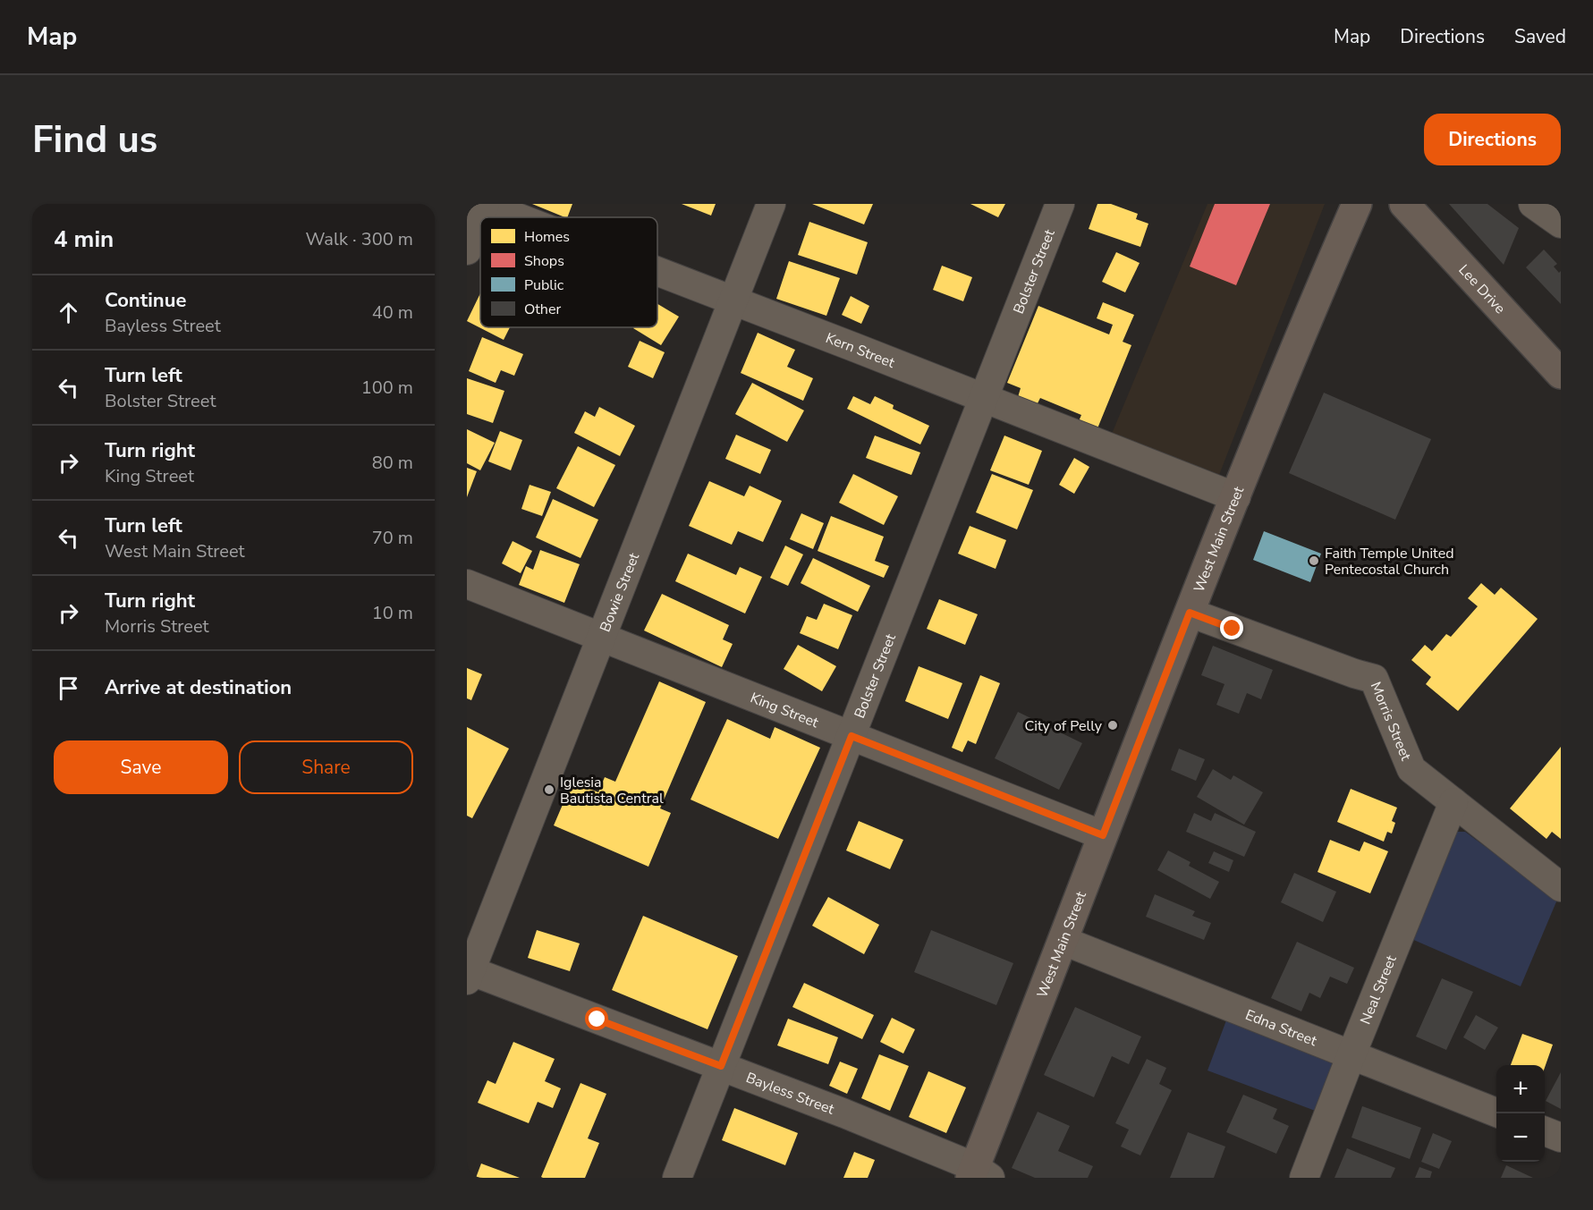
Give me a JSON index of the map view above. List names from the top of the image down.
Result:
{
  "streets": {
    "main road": ["Lee Drive", "West Main Street"],
    "street": [
      "Bolster Street",
      "Kern Street",
      "Bowie Street",
      "King Street",
      "Morris Street",
      "Neal Street",
      "Edna Street",
      "Bayless Street"
    ]
  },
  "crossings": [
    ["Bolster Street", "Kern Street"],
    ["Bolster Street", "King Street"],
    ["Bolster Street", "Bayless Street"],
    ["Kern Street", "West Main Street"],
    ["Kern Street", "Bowie Street"],
    ["West Main Street", "King Street"],
    ["West Main Street", "Morris Street"],
    ["West Main Street", "Edna Street"],
    ["West Main Street", "Bayless Street"],
    ["Bowie Street", "King Street"],
    ["Bowie Street", "Bayless Street"],
    ["Morris Street", "Neal Street"],
    ["Neal Street", "Edna Street"]
  ],
  "places": ["Faith Temple United Pentecostal Church", "City of Pelly", "Iglesia Bautista Central"],
  "legend": [
    "Homes",
    "Shops",
    "Public",
    "Other"
  ],
  "page": {
    "header": "Map",
    "nav": ["Map", "Directions", "Saved"],
    "buttons": [
      "Directions",
      ["Save", "Share"]
    ],
    "title": "Find us",
    "heading": ["4 min", "Walk · 300 m"],
    "list": [
      ["Continue", "Bayless Street", "40 m"],
      ["Turn left", "Bolster Street", "100 m"],
      ["Turn right", "King Street", "80 m"],
      ["Turn left", "West Main Street", "70 m"],
      ["Turn right", "Morris Street", "10 m"],
      "Arrive at destination"
    ],
    "map_buttons": ["+", "−"]
  }
}
